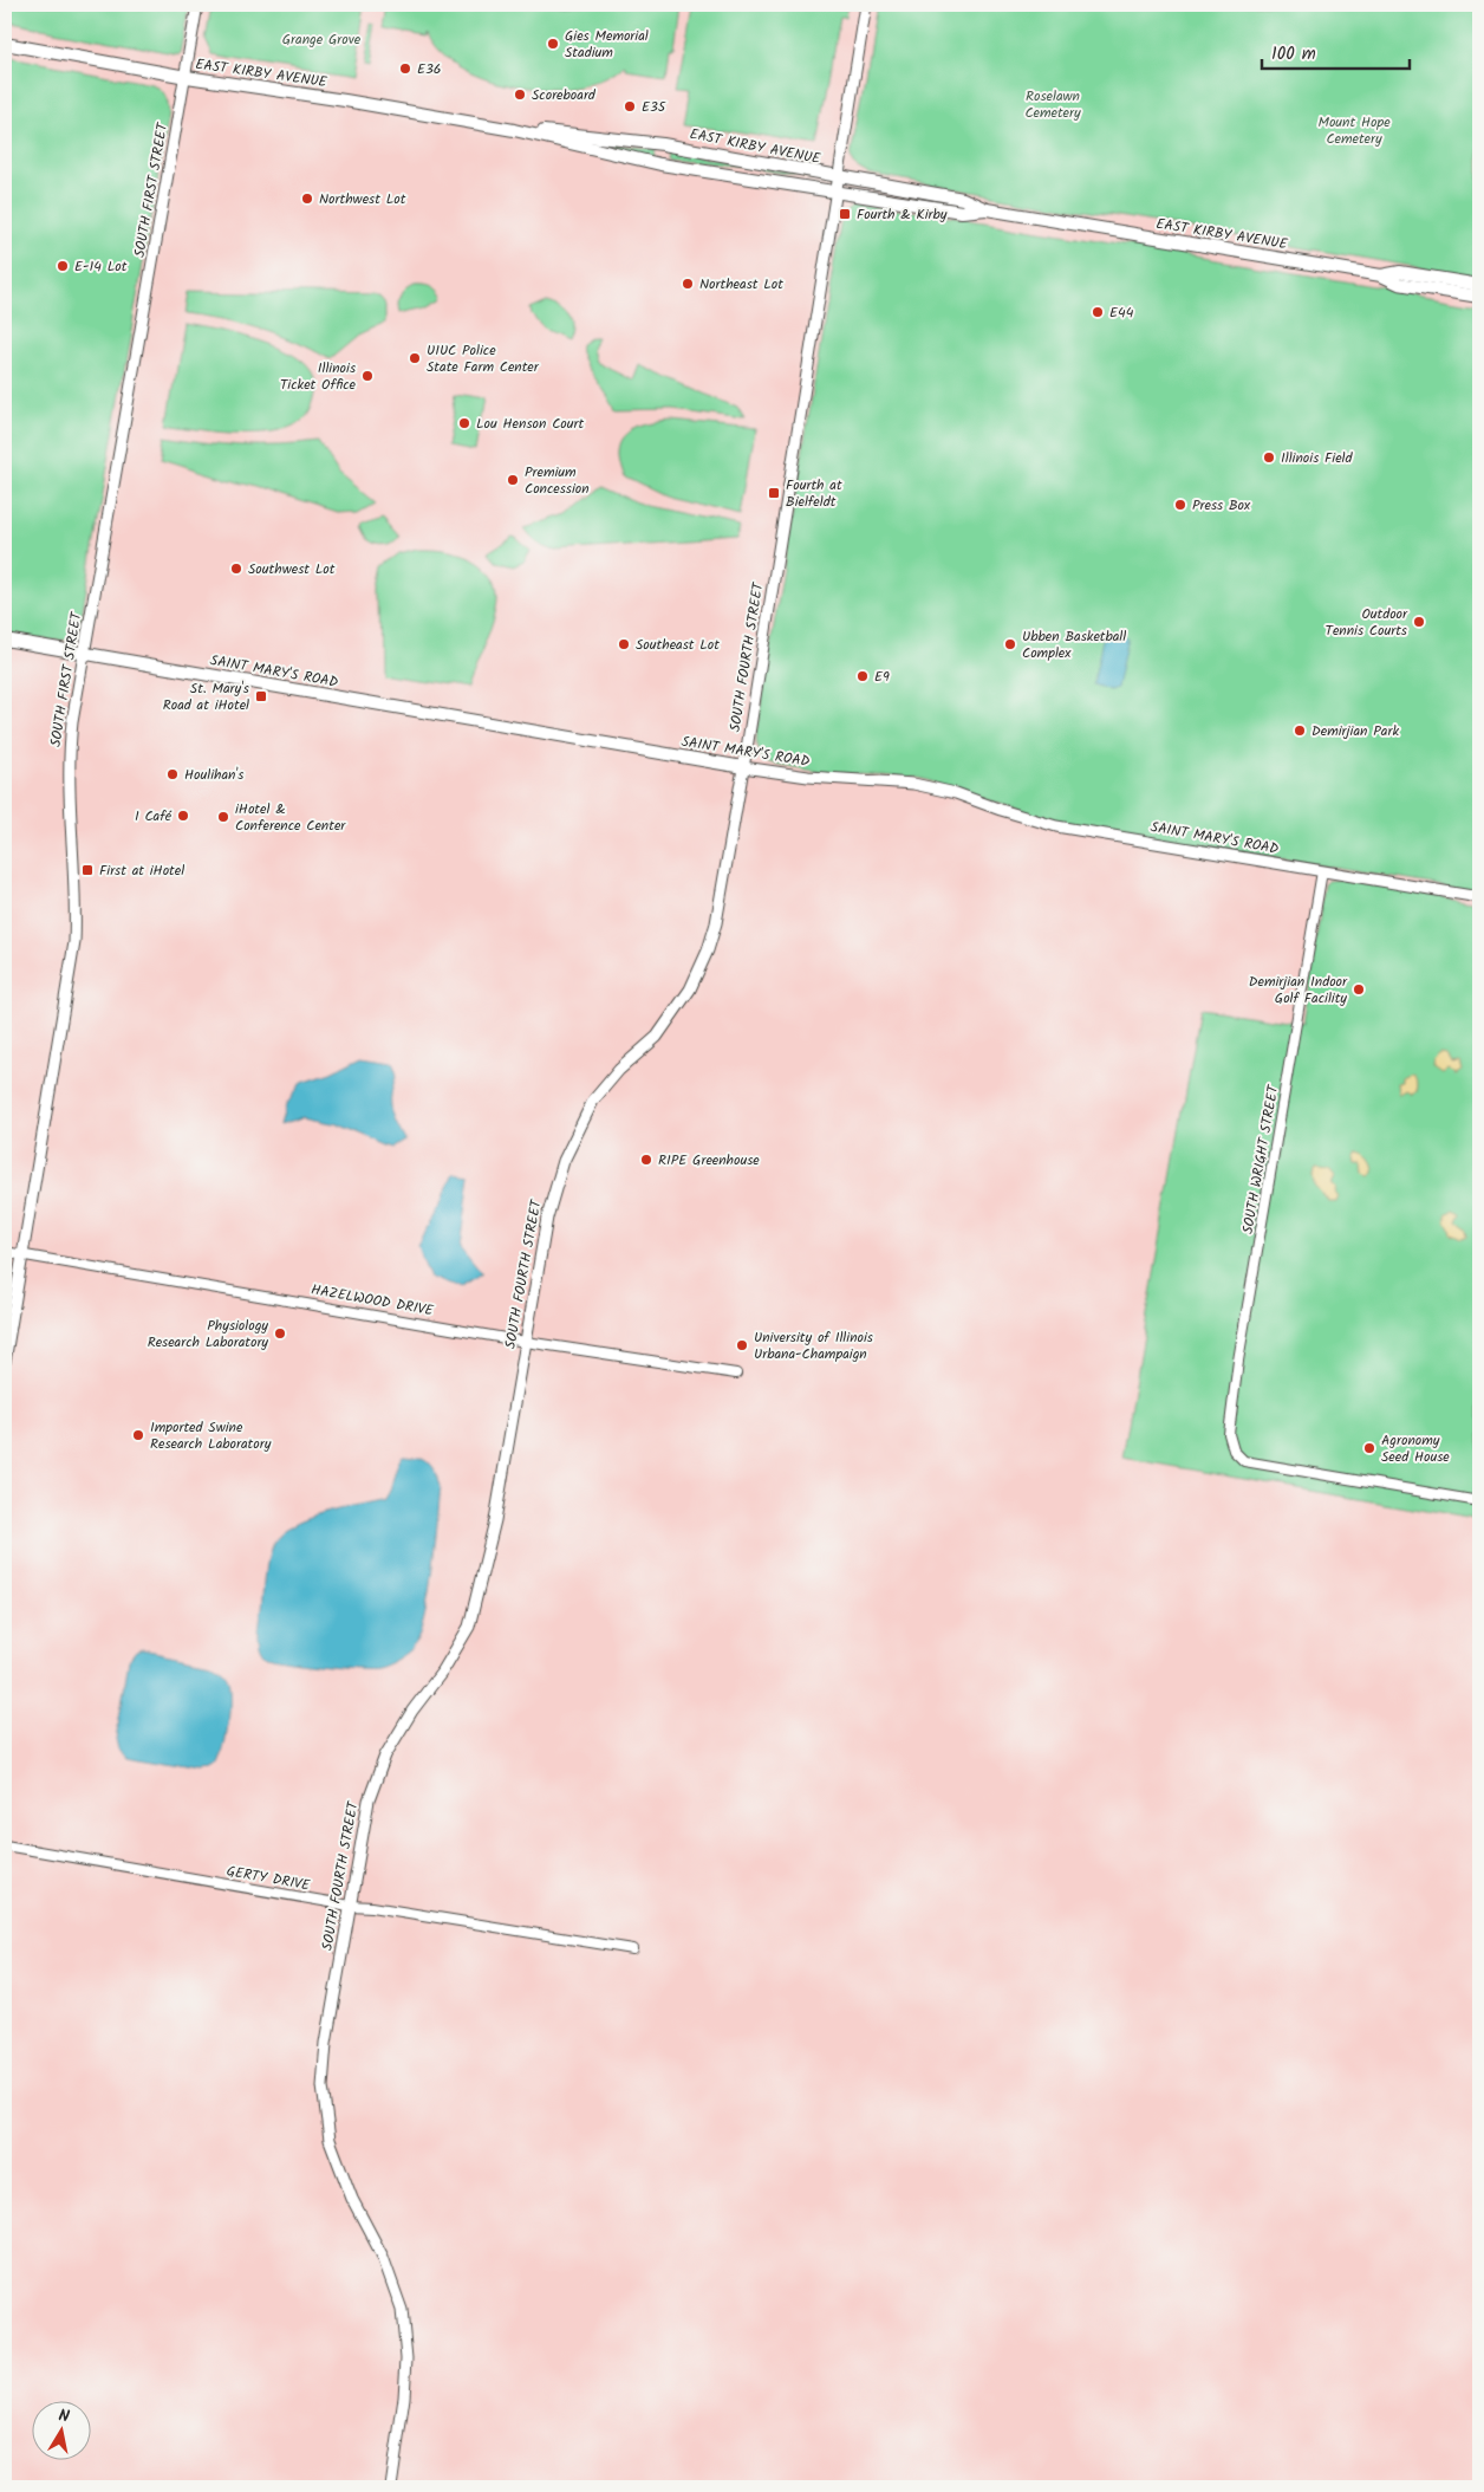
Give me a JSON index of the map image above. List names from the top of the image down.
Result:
{
  "streets": {
    "main road": ["EAST KIRBY AVENUE", "SAINT MARY'S ROAD"],
    "street": [
      "SOUTH FIRST STREET",
      "SOUTH FOURTH STREET",
      "SOUTH WRIGHT STREET",
      "HAZELWOOD DRIVE",
      "GERTY DRIVE"
    ]
  },
  "crossings": [
    ["EAST KIRBY AVENUE", "SOUTH FIRST STREET"],
    ["EAST KIRBY AVENUE", "SOUTH FOURTH STREET"],
    ["SOUTH FIRST STREET", "SAINT MARY'S ROAD"],
    ["SOUTH FIRST STREET", "HAZELWOOD DRIVE"],
    ["SOUTH FOURTH STREET", "SAINT MARY'S ROAD"],
    ["SOUTH FOURTH STREET", "HAZELWOOD DRIVE"],
    ["SOUTH FOURTH STREET", "GERTY DRIVE"],
    ["SAINT MARY'S ROAD", "SOUTH WRIGHT STREET"]
  ],
  "parks": ["Grange Grove", "Roselawn Cemetery", "Mount Hope Cemetery"],
  "places": {
    "other": [
      "Gies Memorial Stadium",
      "E36",
      "Scoreboard",
      "E35",
      "Northwest Lot",
      "E-14 Lot",
      "Northeast Lot",
      "E44",
      "UIUC Police State Farm Center",
      "Illinois Ticket Office",
      "Lou Henson Court",
      "Illinois Field",
      "Premium Concession",
      "Press Box",
      "Southwest Lot",
      "Outdoor Tennis Courts",
      "Southeast Lot",
      "Ubben Basketball Complex",
      "E9",
      "Demirjian Park",
      "Houlihan's",
      "I Café",
      "iHotel & Conference Center",
      "Demirjian Indoor Golf Facility",
      "RIPE Greenhouse",
      "Physiology Research Laboratory",
      "University of Illinois Urbana-Champaign",
      "Imported Swine Research Laboratory",
      "Agronomy Seed House"
    ],
    "transit": [
      "Fourth & Kirby",
      "Fourth at Bielfeldt",
      "St. Mary's Road at iHotel",
      "First at iHotel"
    ]
  },
  "scale_bar": "100 m",
  "north": "top"
}
